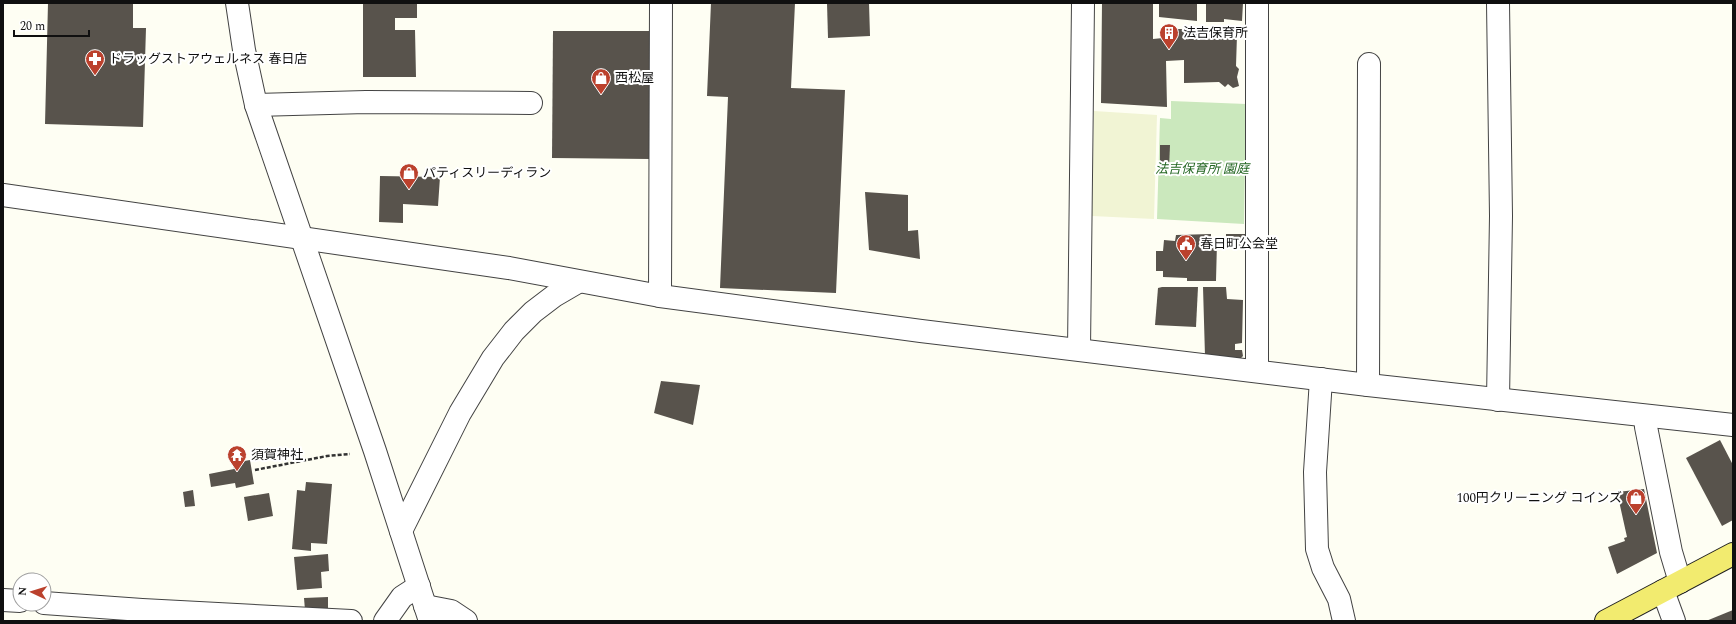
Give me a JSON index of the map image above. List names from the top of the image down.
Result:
{
  "parks": ["法吉保育所 園庭"],
  "places": {
    "building": ["法吉保育所"],
    "pharmacy": ["ドラッグストアウェルネス 春日店"],
    "shop": ["西松屋", "パティスリーディラン", "100円クリーニング コインズ"],
    "public building": ["春日町公会堂"],
    "temple": ["須賀神社"]
  },
  "scale_bar": "20 m",
  "north": "left"
}
